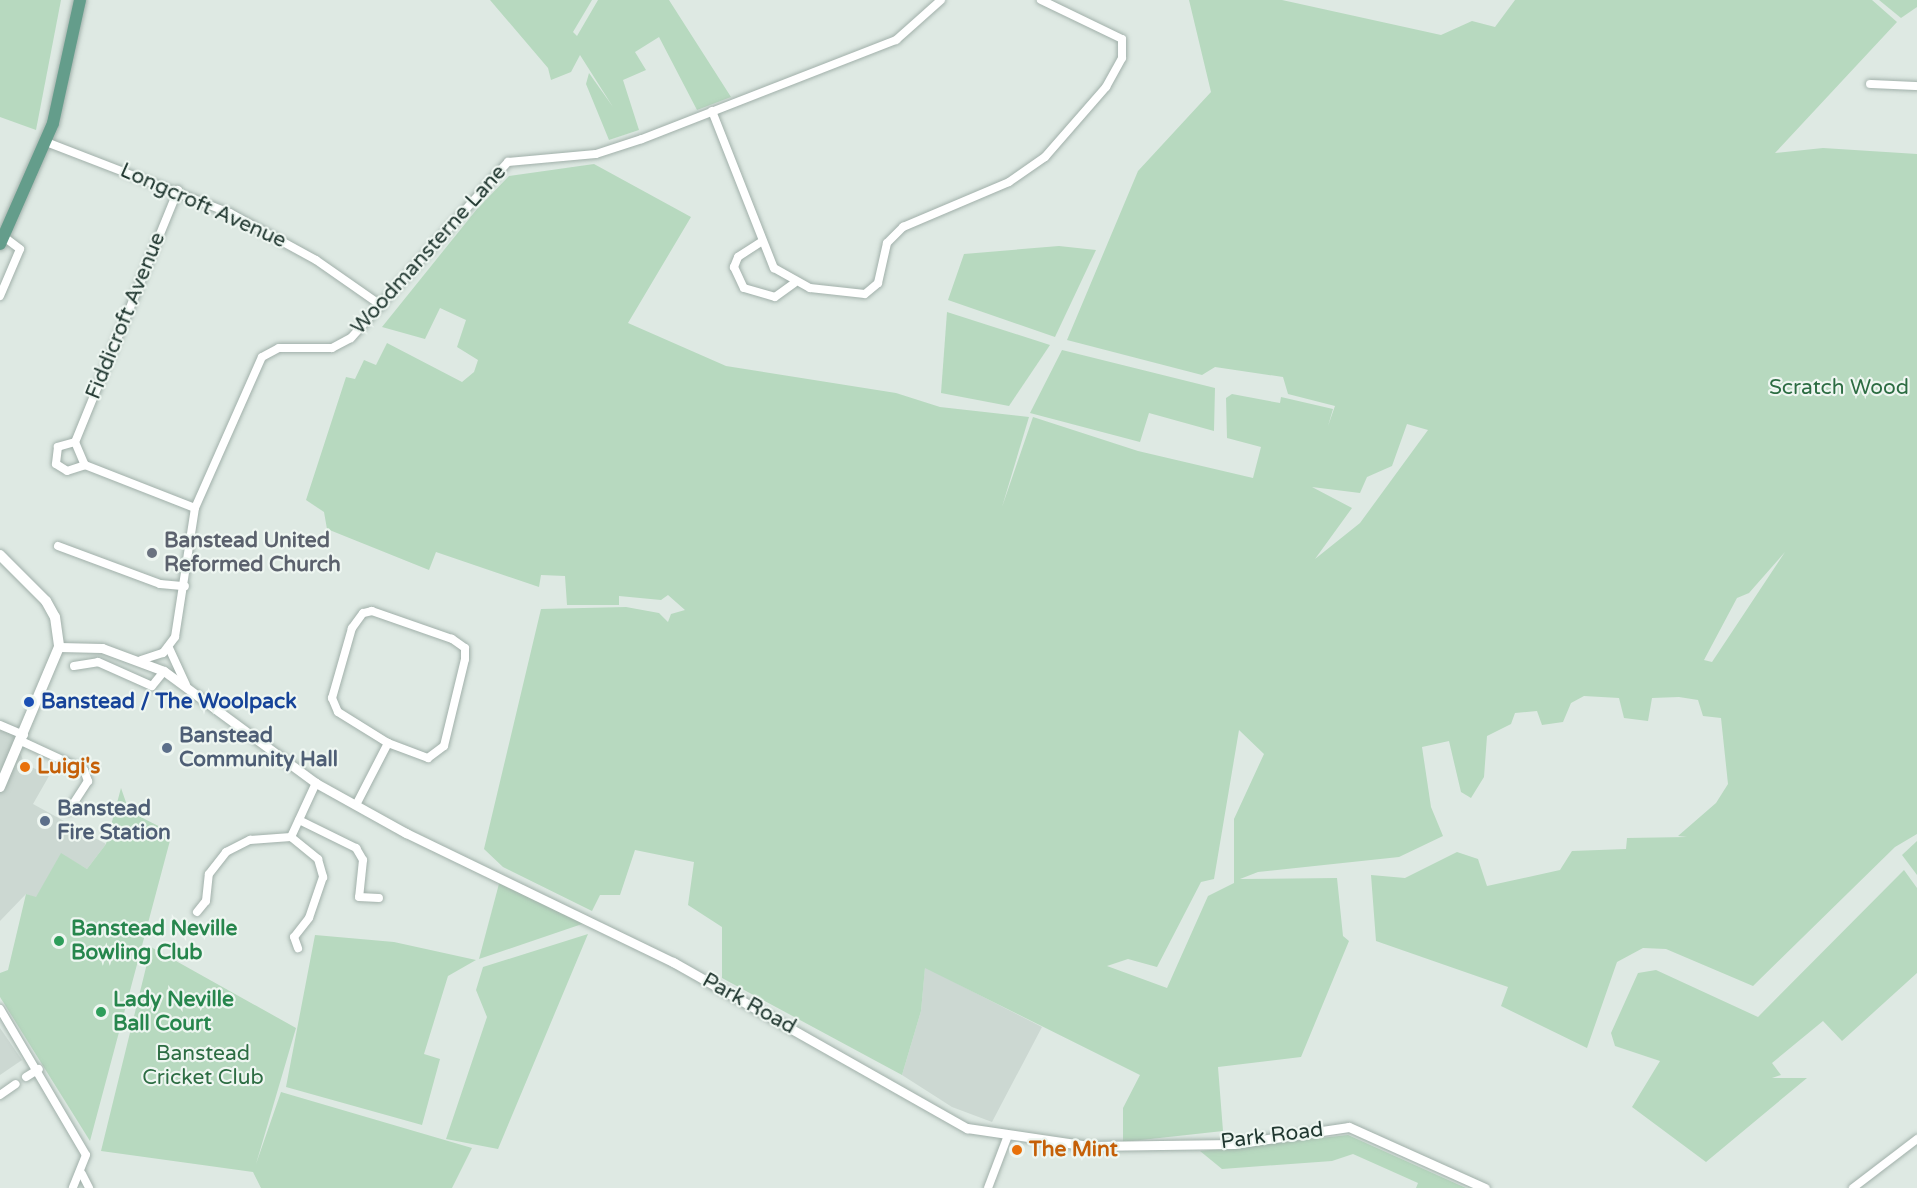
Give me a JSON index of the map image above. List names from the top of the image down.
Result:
{
  "streets": {
    "street": [
      "Longcroft Avenue",
      "Woodmansterne Lane",
      "Fiddicroft Avenue",
      "Park Road"
    ]
  },
  "crossings": [
    ["Longcroft Avenue", "Woodmansterne Lane"],
    ["Longcroft Avenue", "Fiddicroft Avenue"],
    ["Woodmansterne Lane", "Fiddicroft Avenue"]
  ],
  "parks": ["Scratch Wood", "Banstead Cricket Club"],
  "places": [
    "Banstead United Reformed Church",
    "Banstead / The Woolpack",
    "Banstead Community Hall",
    "Luigi's",
    "Banstead Fire Station",
    "Banstead Neville Bowling Club",
    "Lady Neville Ball Court",
    "The Mint"
  ]
}
